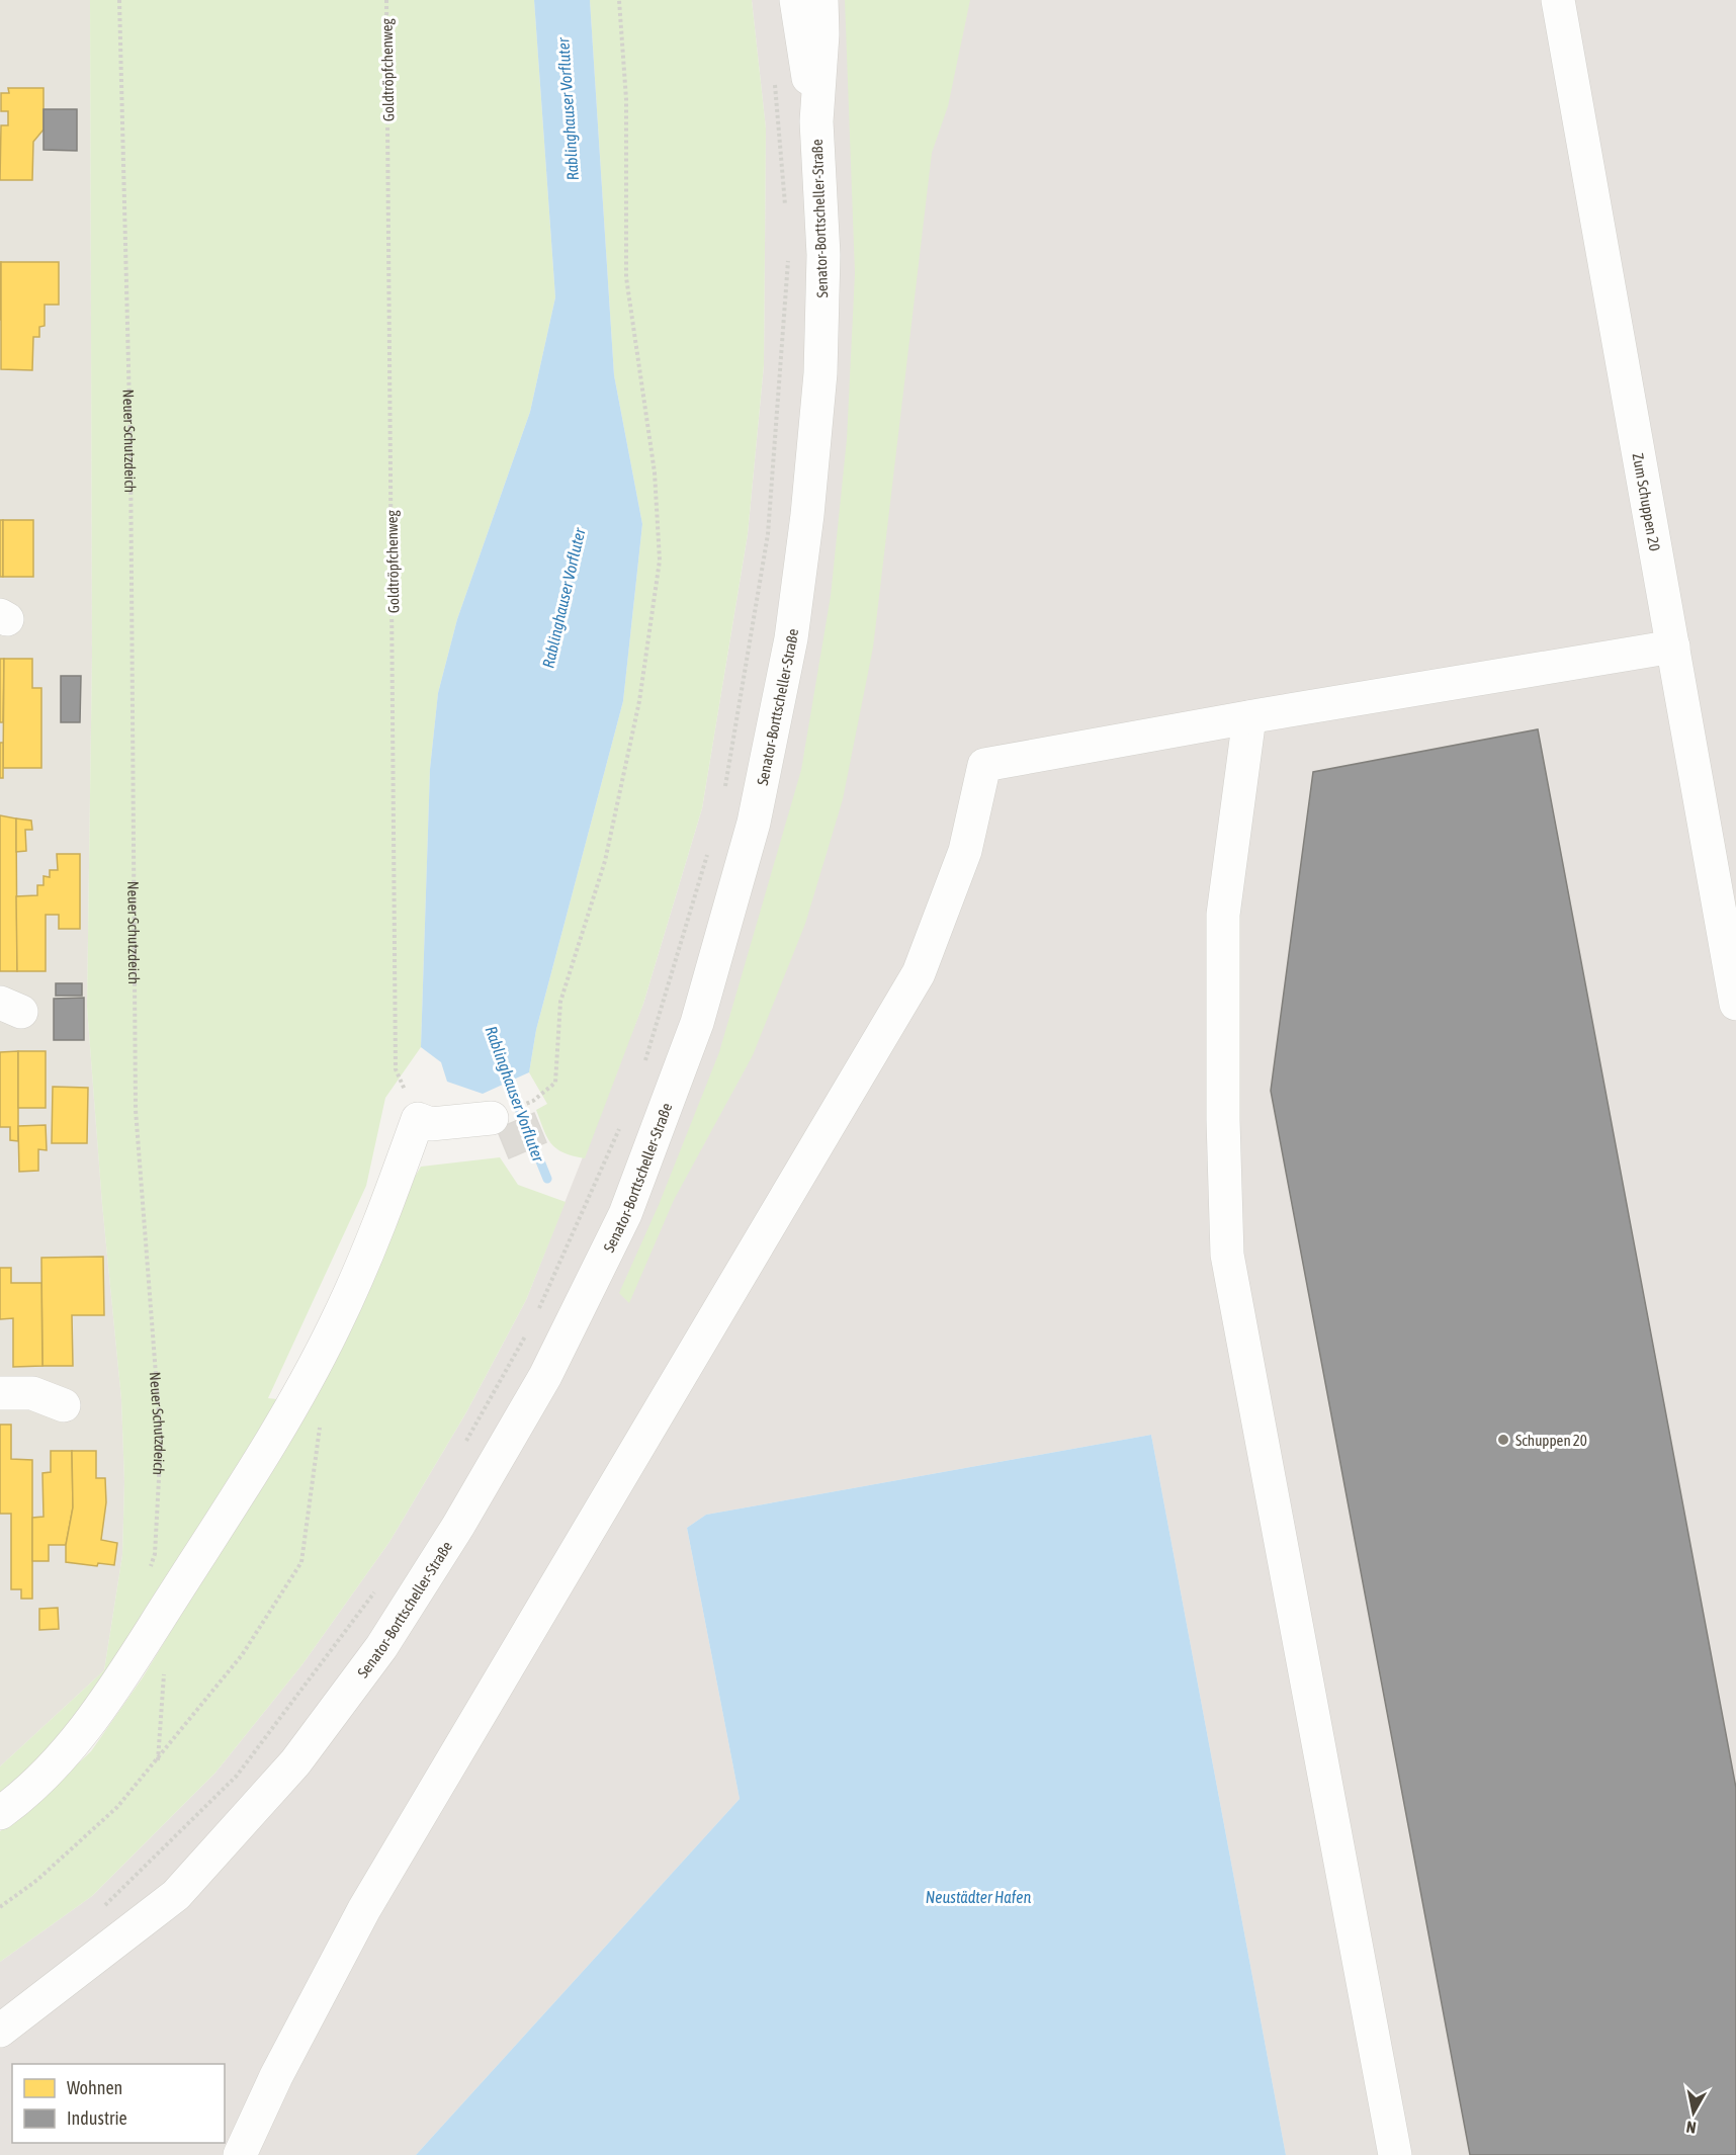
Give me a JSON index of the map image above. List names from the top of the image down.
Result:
{
  "streets": {
    "street": ["Senator-Borttscheller-Straße", "Zum Schuppen 20"],
    "path": ["Goldtröpfchenweg", "Neuer Schutzdeich"]
  },
  "water": ["Rablinghauser Vorfluter", "Neustädter Hafen"],
  "places": ["Schuppen 20"],
  "legend": ["Wohnen", "Industrie"],
  "north": "bottom"
}
